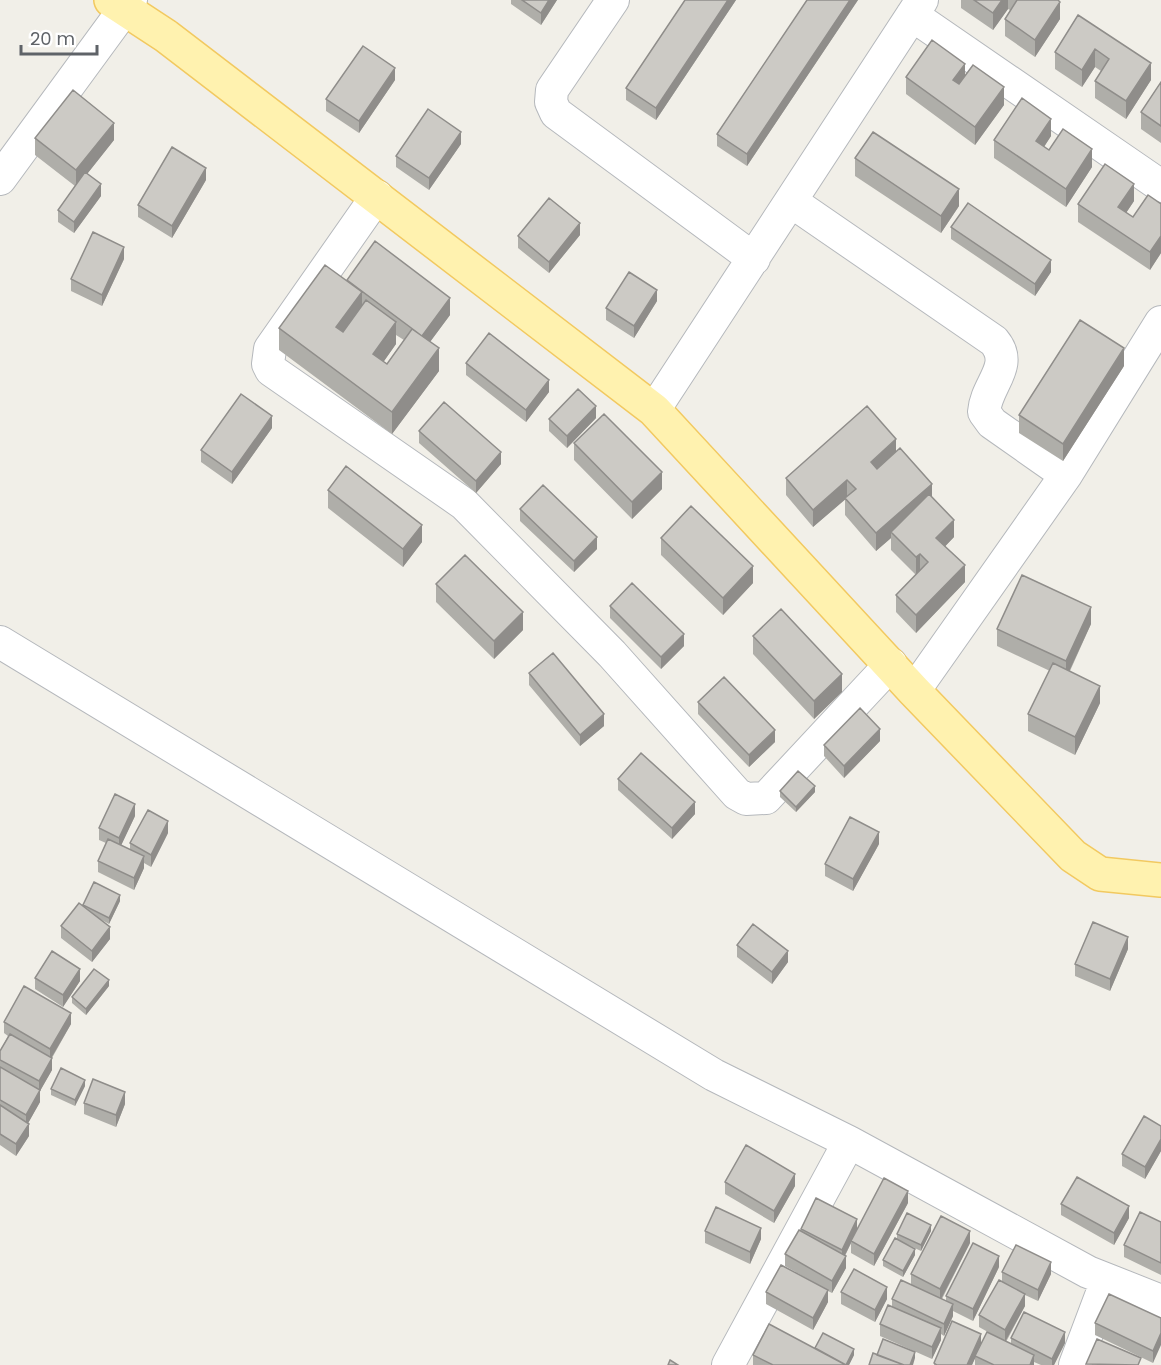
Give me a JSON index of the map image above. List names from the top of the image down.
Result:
{
  "scale_bar": "20 m"
}
